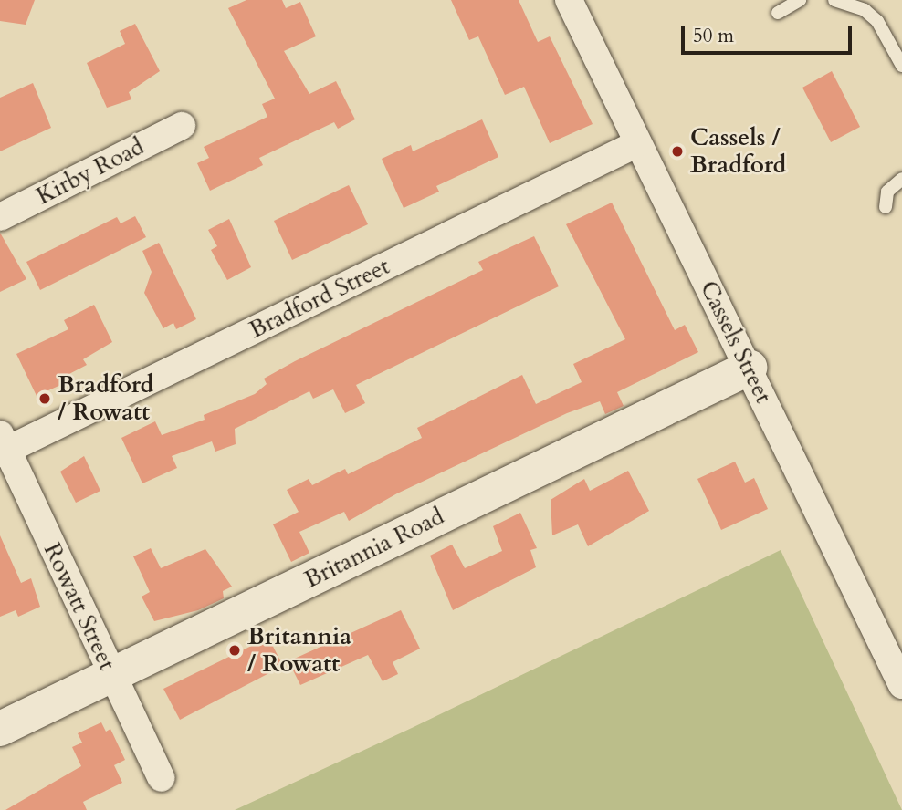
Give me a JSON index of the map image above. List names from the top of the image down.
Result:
{
  "streets": {
    "street": [
      "Kirby Road",
      "Bradford Street",
      "Cassels Street",
      "Britannia Road",
      "Rowatt Street"
    ]
  },
  "crossings": [
    ["Bradford Street", "Cassels Street"],
    ["Bradford Street", "Rowatt Street"],
    ["Cassels Street", "Britannia Road"],
    ["Britannia Road", "Rowatt Street"]
  ],
  "places": ["Cassels / Bradford", "Bradford / Rowatt", "Britannia / Rowatt"],
  "scale_bar": "50 m"
}
